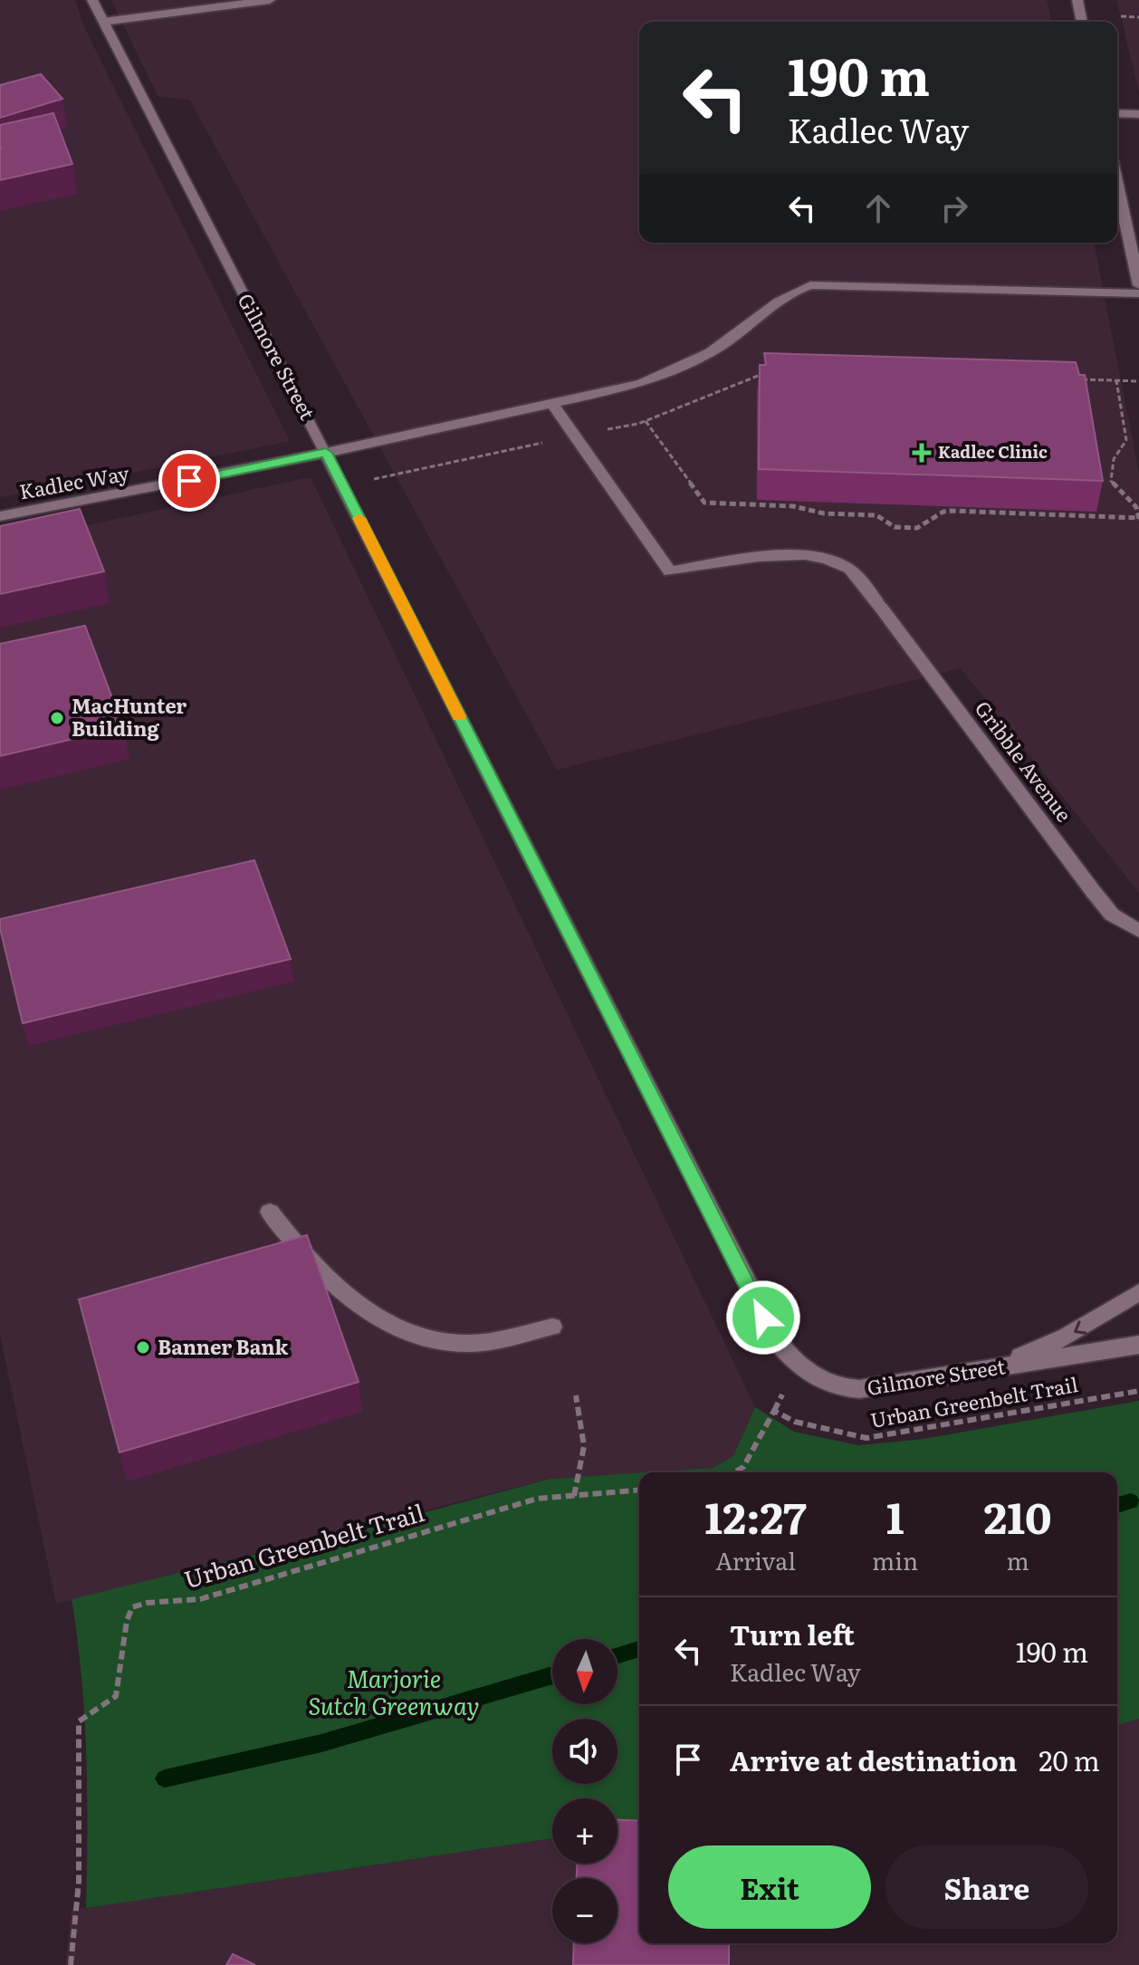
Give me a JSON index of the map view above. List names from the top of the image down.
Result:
{
  "streets": {
    "street": ["Gilmore Street", "Kadlec Way", "Gribble Avenue"],
    "path": ["Urban Greenbelt Trail"]
  },
  "crossings": [
    ["Gilmore Street", "Kadlec Way"]
  ],
  "parks": ["Marjorie Sutch Greenway"],
  "places": {
    "health": ["Kadlec Clinic"],
    "other": ["MacHunter Building", "Banner Bank"]
  },
  "north": "bottom",
  "page": {
    "turn": ["190 m", "Kadlec Way"],
    "eta": [
      "12:27",
      "Arrival",
      "1",
      "min",
      "210",
      "m"
    ],
    "list": [
      {
        "name": "Turn left",
        "note": "Kadlec Way",
        "value": "190 m"
      },
      {
        "name": "Arrive at destination",
        "value": "20 m"
      }
    ],
    "map_buttons": ["+", "−"],
    "buttons": ["Exit", "Share"]
  }
}
